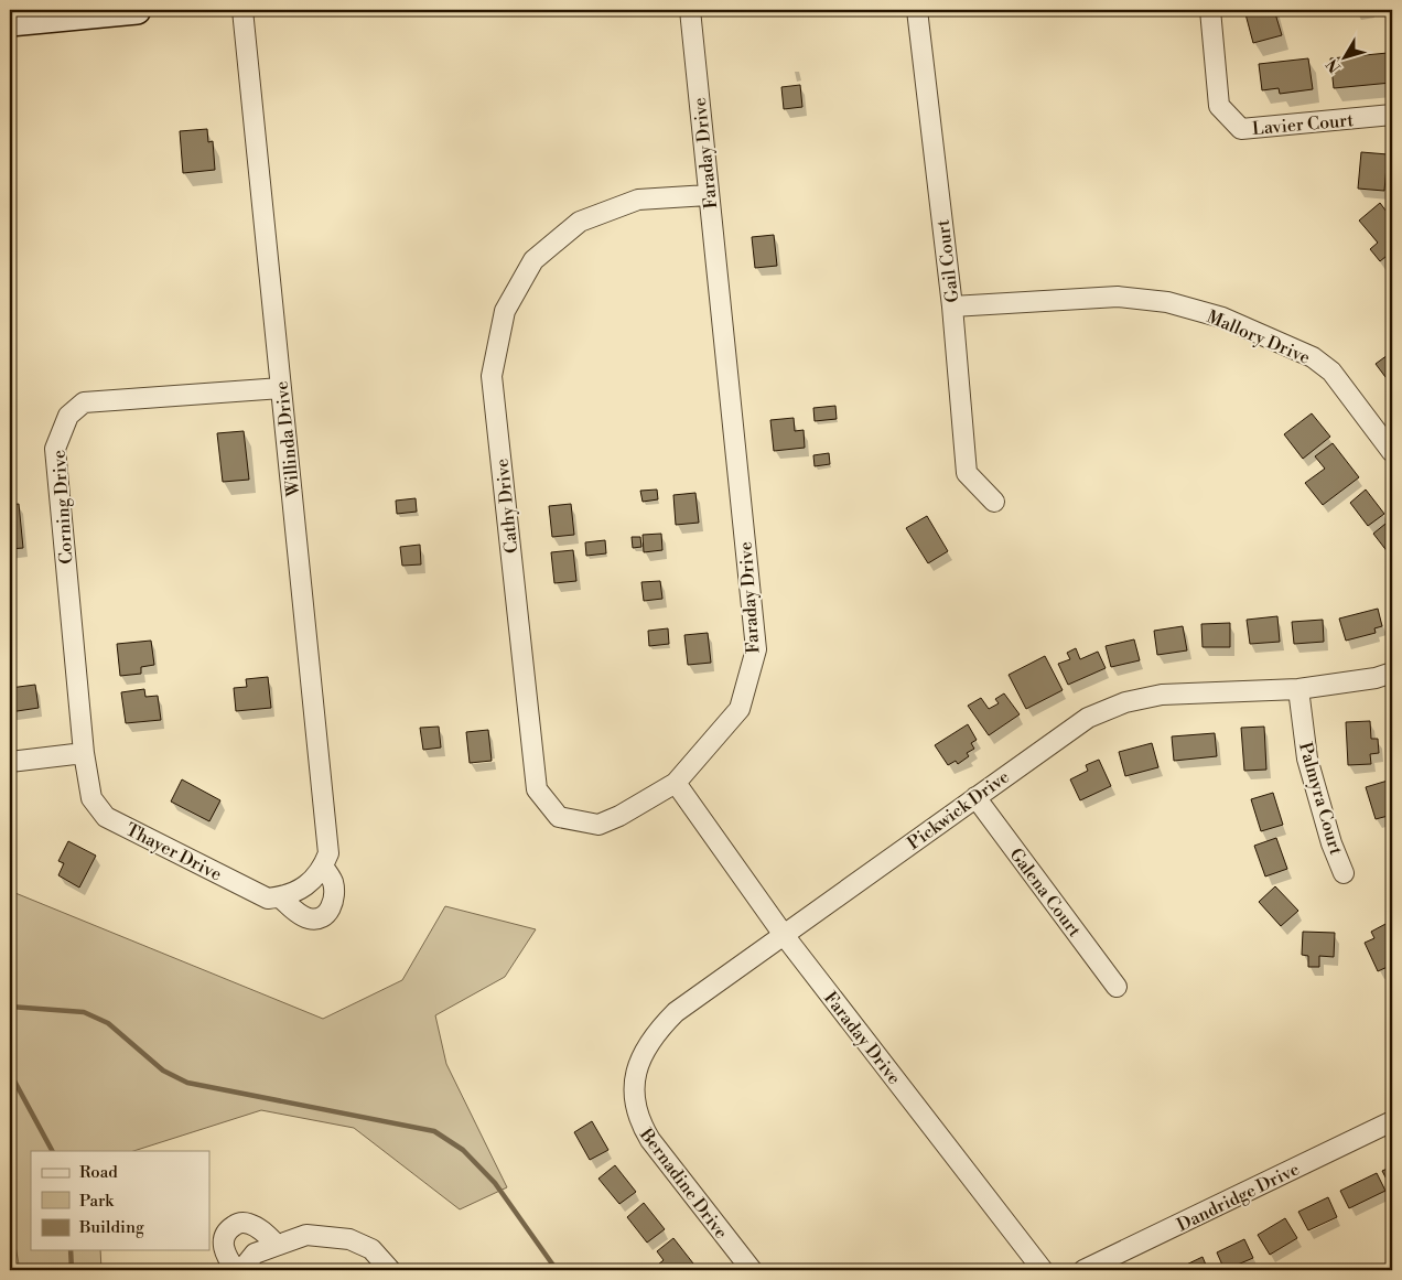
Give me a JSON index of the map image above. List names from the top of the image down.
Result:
{
  "streets": {
    "street": [
      "Lavier Court",
      "Faraday Drive",
      "Gail Court",
      "Mallory Drive",
      "Willinda Drive",
      "Cathy Drive",
      "Corning Drive",
      "Palmyra Court",
      "Pickwick Drive",
      "Thayer Drive",
      "Galena Court",
      "Bernadine Drive",
      "Dandridge Drive"
    ]
  },
  "crossings": [
    ["Faraday Drive", "Cathy Drive"],
    ["Faraday Drive", "Pickwick Drive"],
    ["Gail Court", "Mallory Drive"],
    ["Willinda Drive", "Corning Drive"],
    ["Willinda Drive", "Thayer Drive"],
    ["Corning Drive", "Thayer Drive"],
    ["Palmyra Court", "Pickwick Drive"],
    ["Pickwick Drive", "Galena Court"],
    ["Pickwick Drive", "Bernadine Drive"]
  ],
  "legend": ["Road", "Park", "Building"],
  "north": "bottom left"
}
